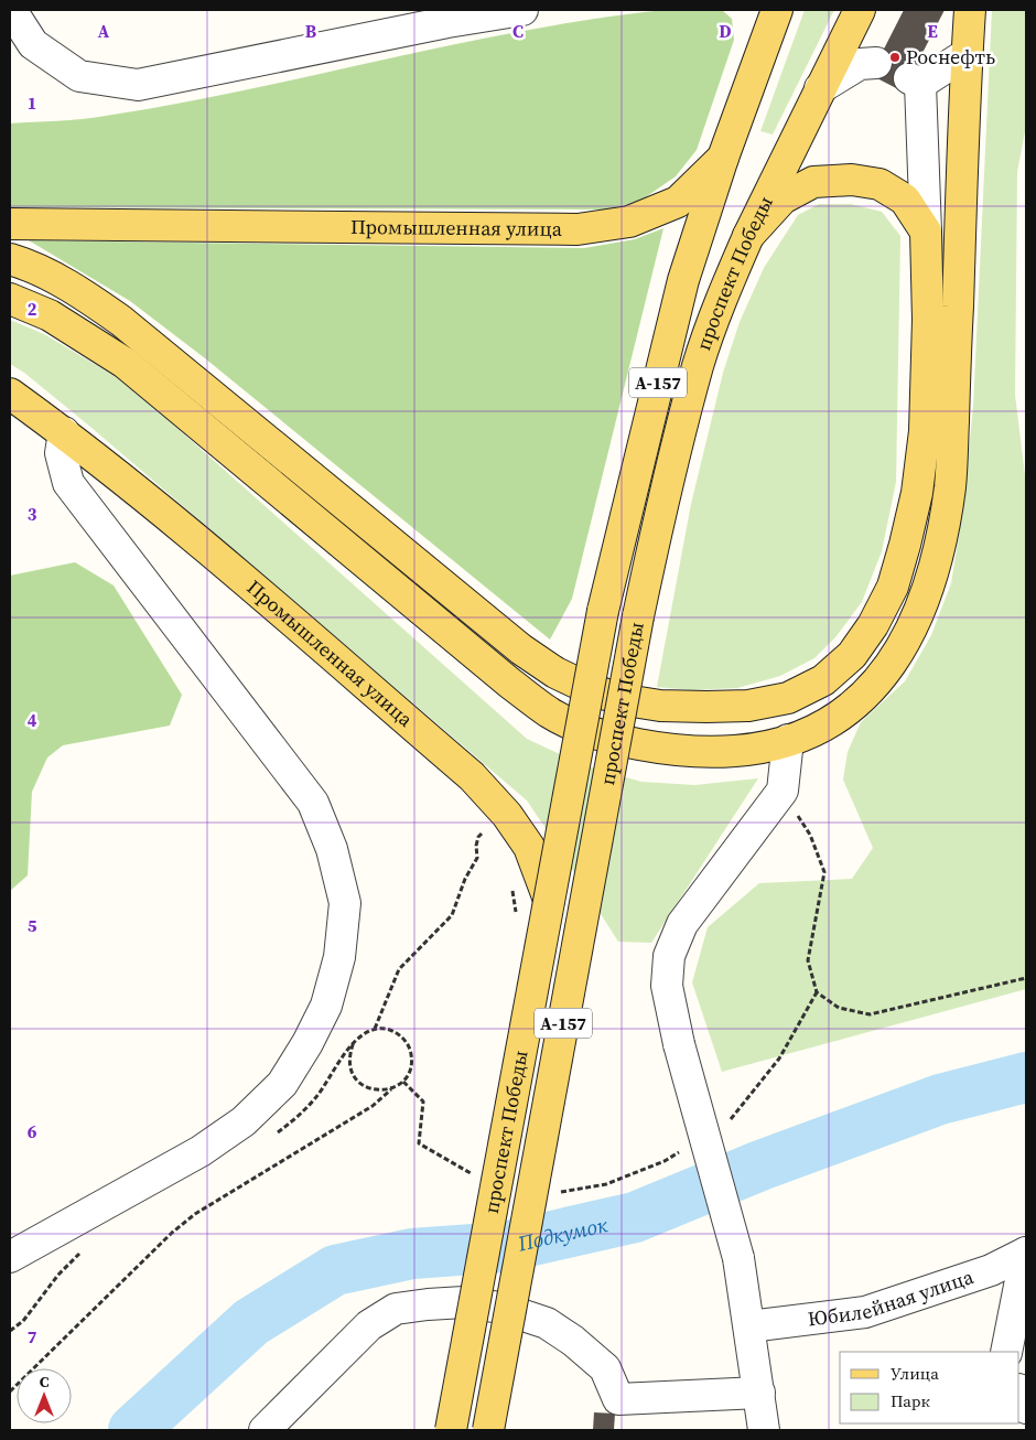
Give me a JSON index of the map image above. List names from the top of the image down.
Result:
{
  "streets": {
    "main road": ["Промышленная улица", "проспект Победы", "А-157"],
    "street": ["Юбилейная улица"]
  },
  "crossings": [
    ["Промышленная улица", "проспект Победы"]
  ],
  "water": ["Подкумок"],
  "places": ["Роснефть"],
  "legend": ["Улица", "Парк"],
  "north": "top",
  "grid": {
    "columns": [
      "A",
      "B",
      "C",
      "D",
      "E"
    ],
    "rows": [
      "1",
      "2",
      "3",
      "4",
      "5",
      "6",
      "7"
    ]
  }
}
